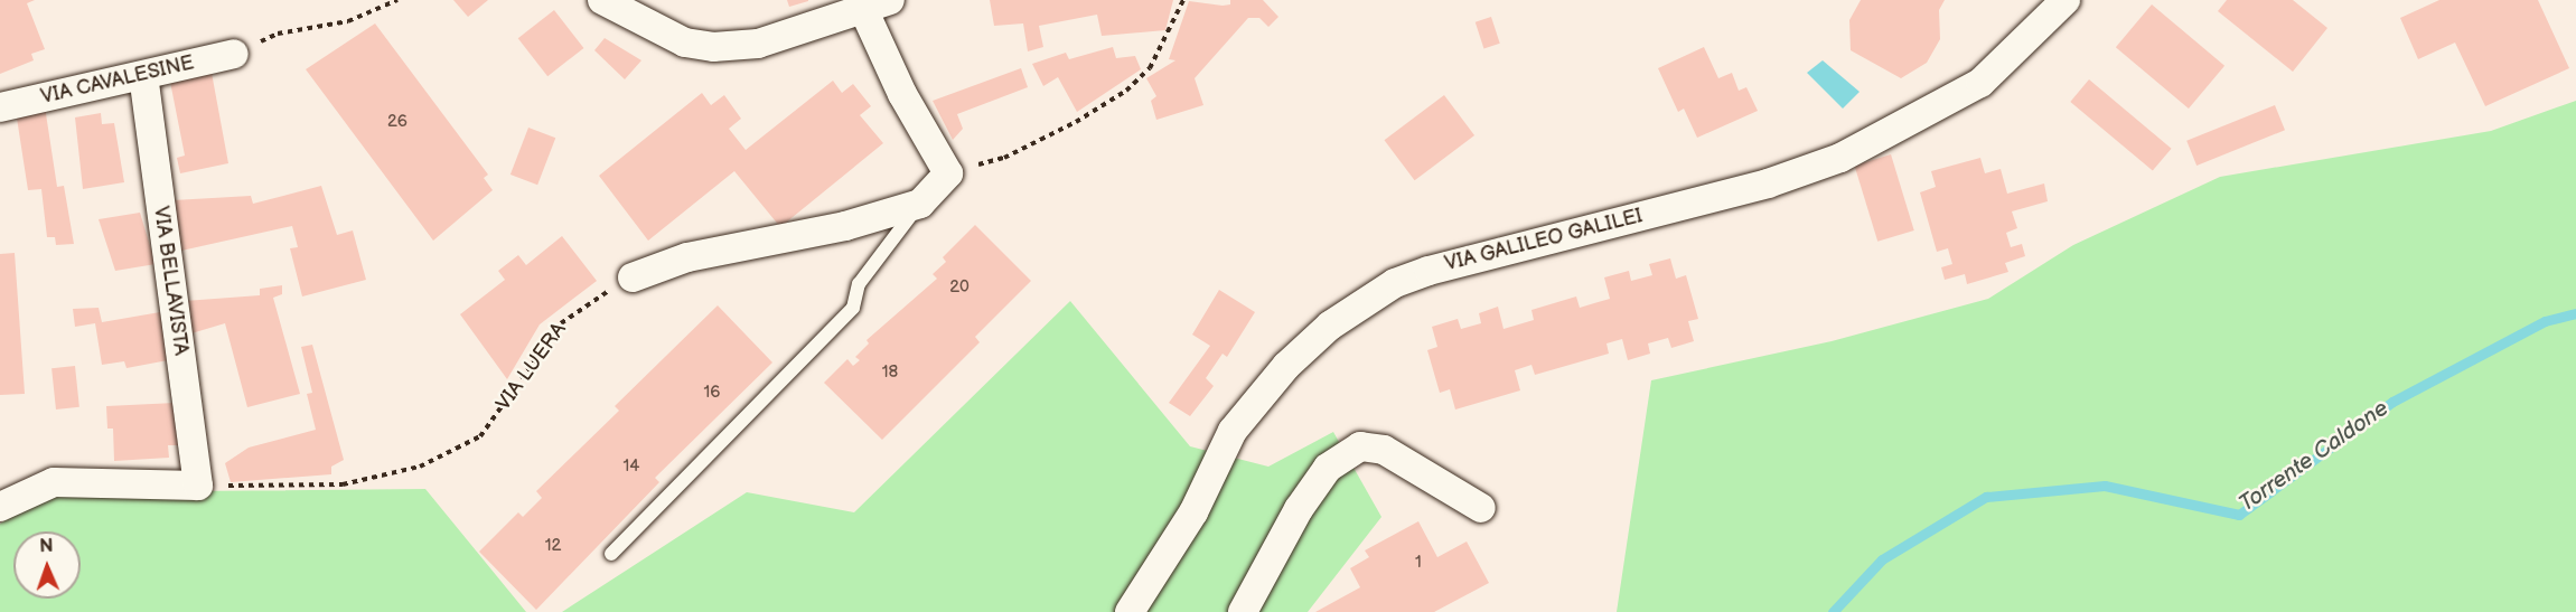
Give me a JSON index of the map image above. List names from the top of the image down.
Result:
{
  "streets": {
    "street": ["VIA CAVALESINE", "VIA GALILEO GALILEI", "VIA BELLAVISTA"],
    "path": ["VIA LUERA"]
  },
  "crossings": [
    ["VIA CAVALESINE", "VIA BELLAVISTA"],
    ["VIA BELLAVISTA", "VIA LUERA"]
  ],
  "water": ["Torrente Caldone"],
  "house_numbers": [
    "26",
    "20",
    "18",
    "16",
    "14",
    "12",
    "1"
  ],
  "north": "top"
}
